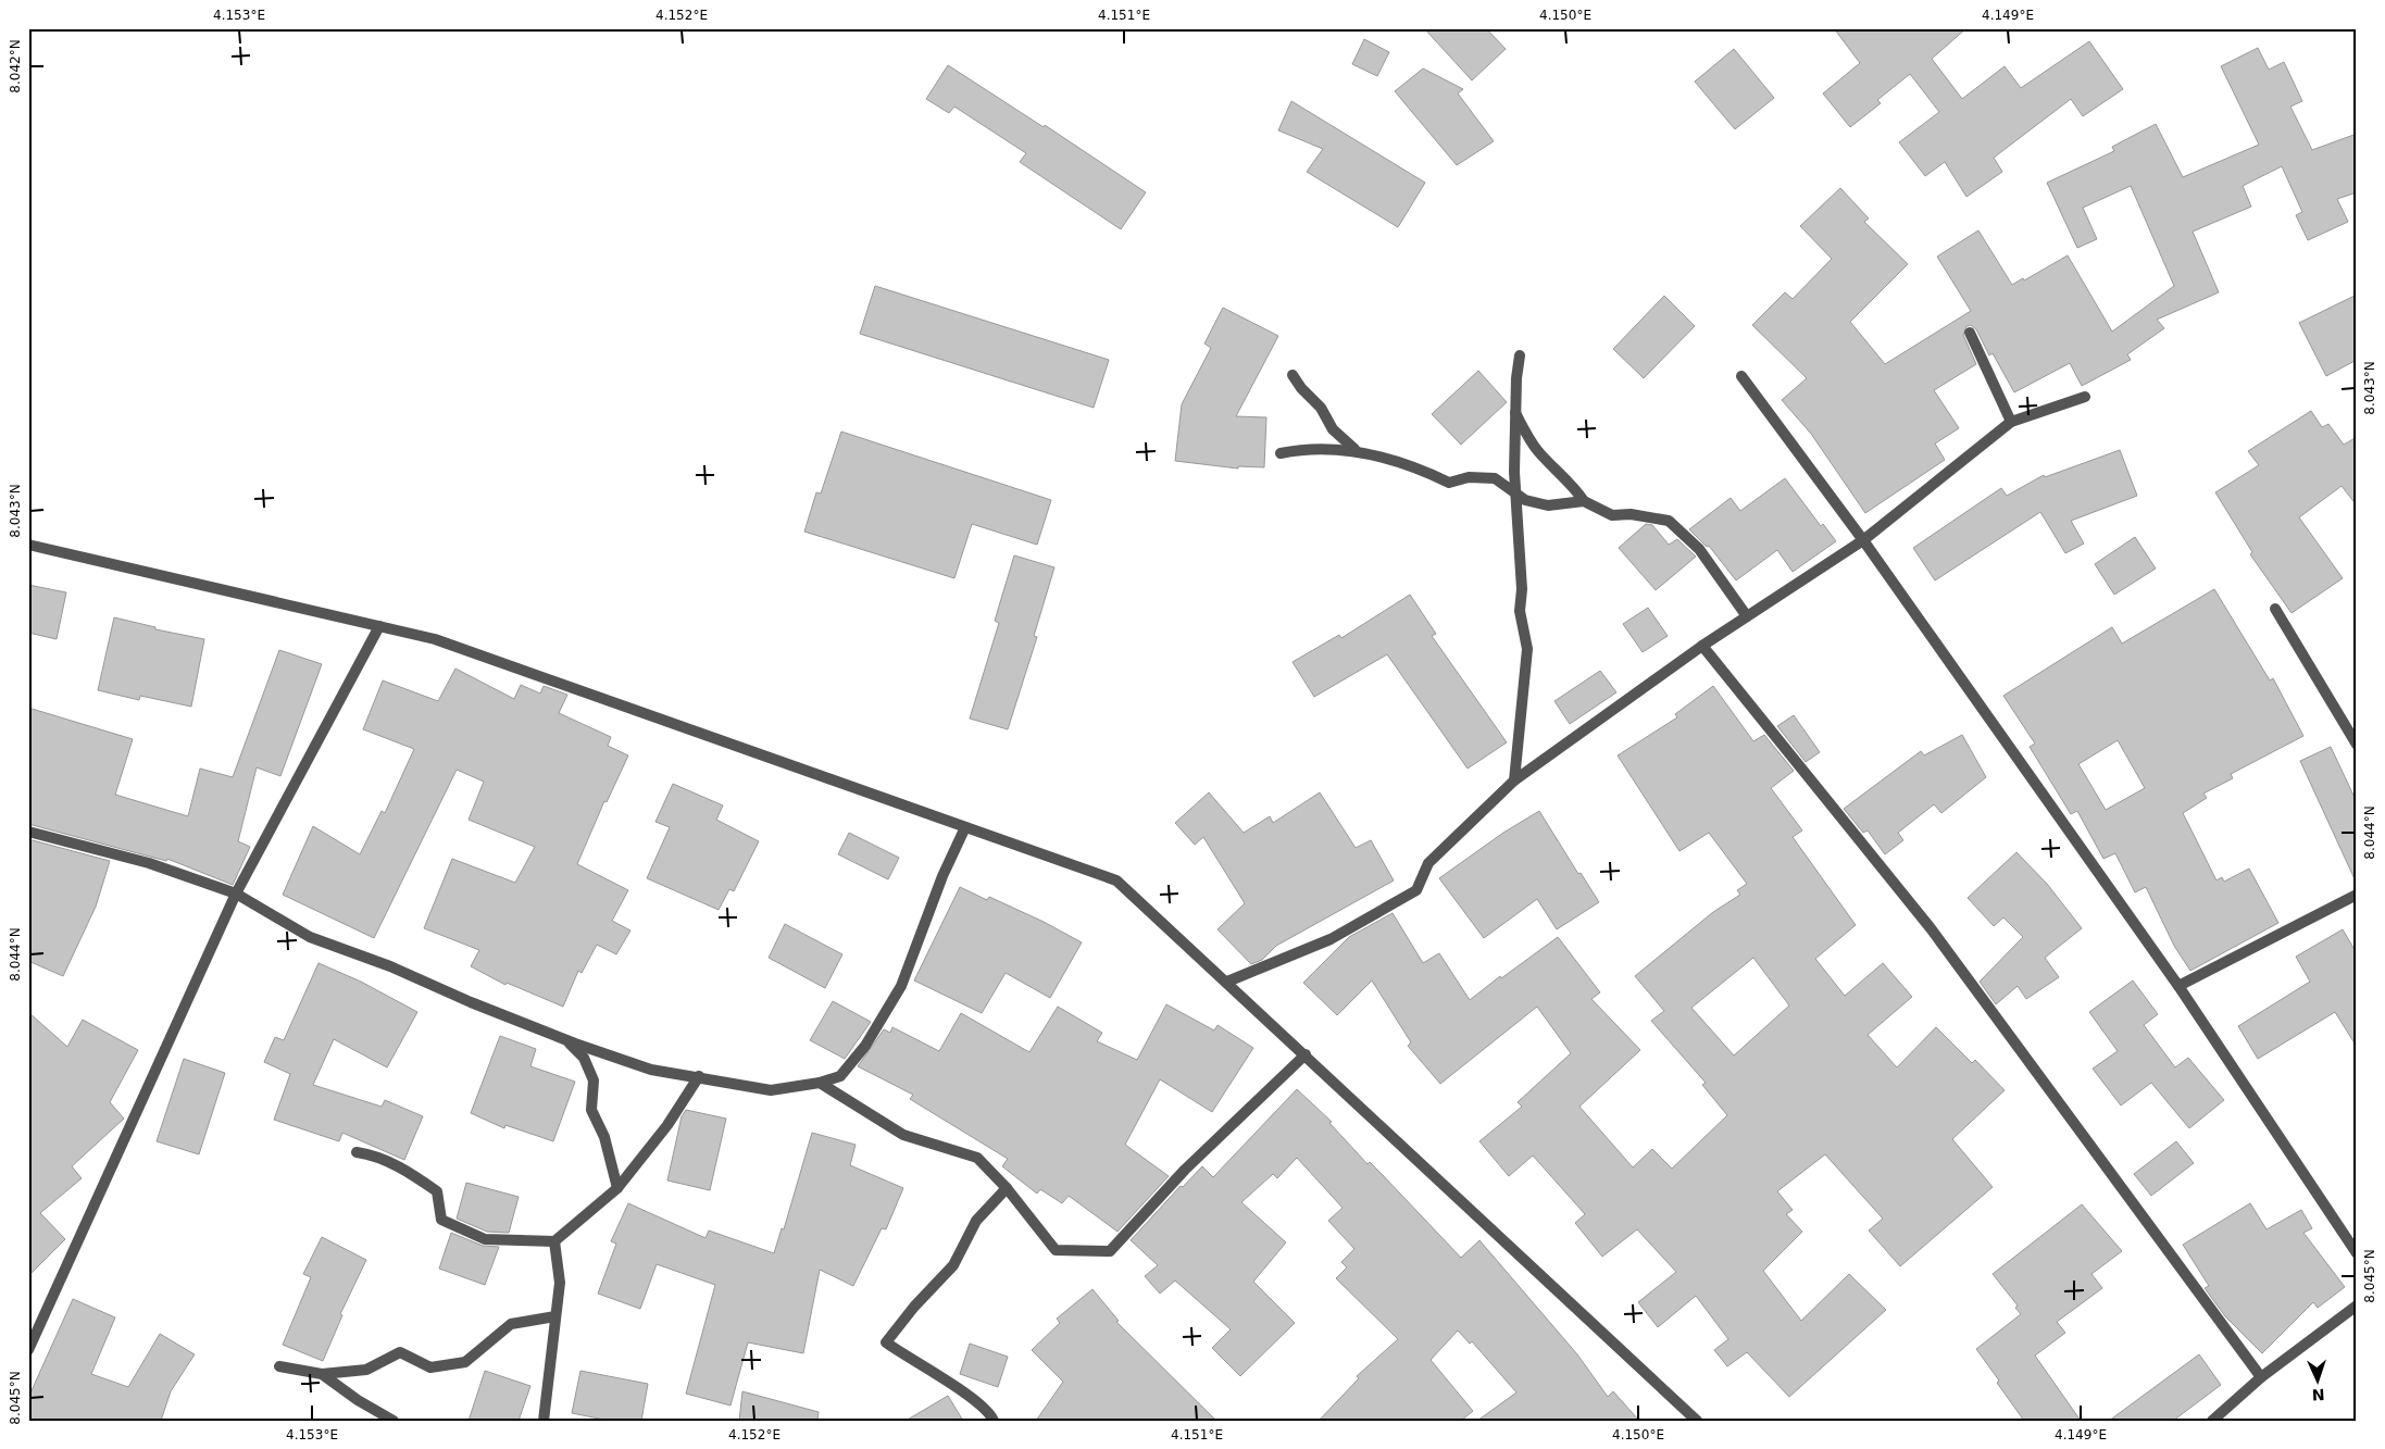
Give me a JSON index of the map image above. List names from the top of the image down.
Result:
{
  "north": "bottom",
  "coordinates": [
    "4.153°E",
    "4.152°E",
    "4.151°E",
    "4.150°E",
    "4.149°E",
    "8.042°N",
    "8.043°N",
    "8.044°N",
    "8.045°N"
  ]
}
